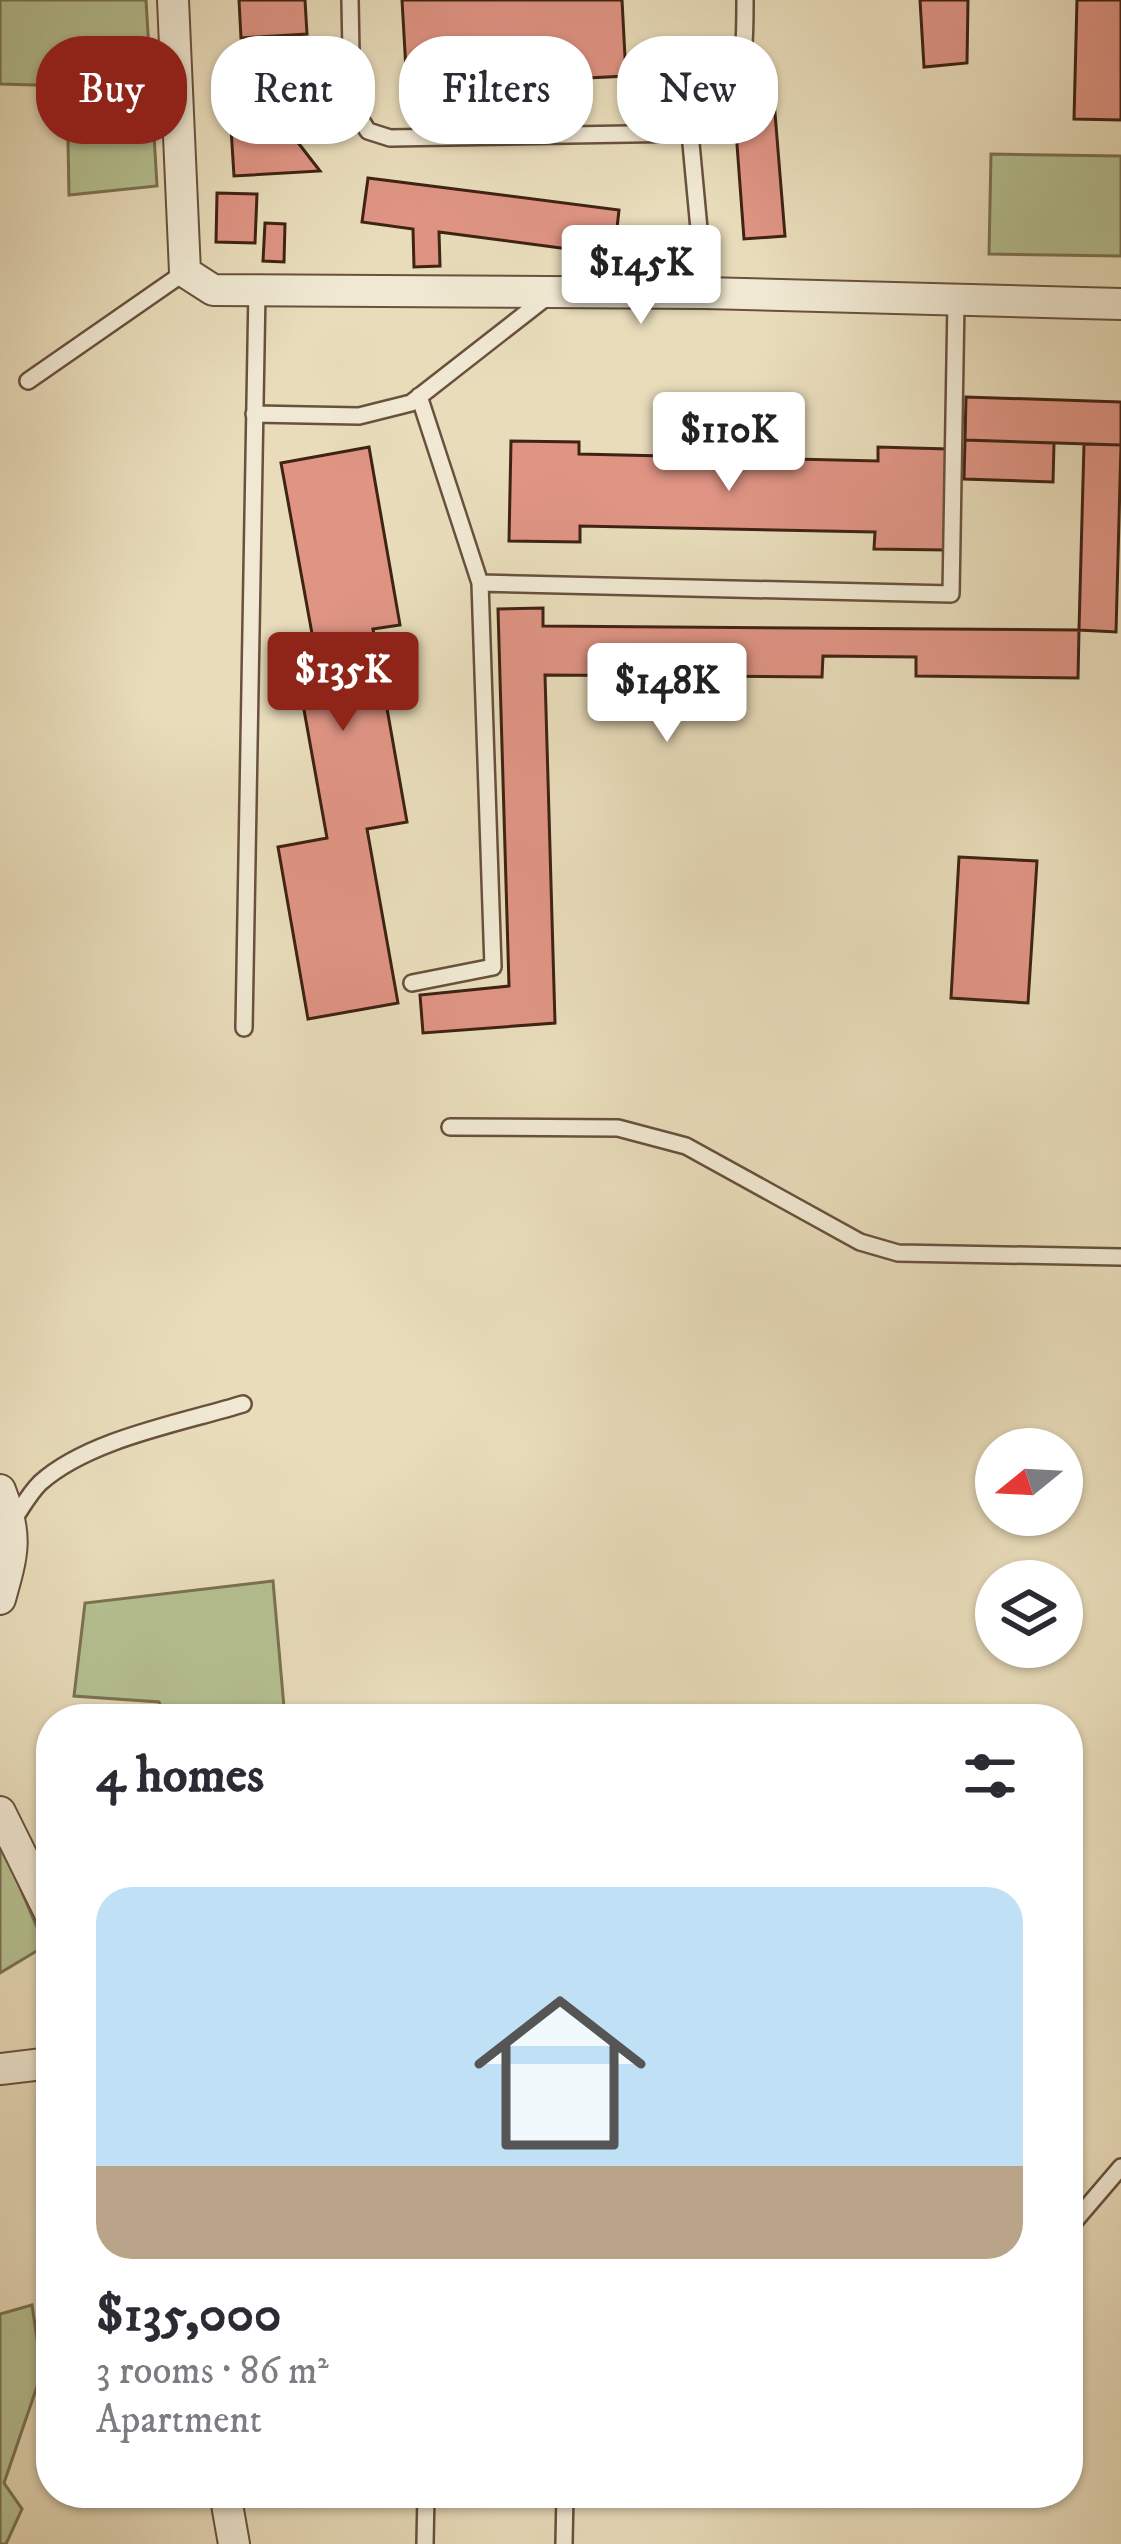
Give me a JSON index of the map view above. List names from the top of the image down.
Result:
{
  "north": "left",
  "page": {
    "chip": [
      "Buy",
      "Rent",
      "Filters",
      "New"
    ],
    "price": [
      "$145K",
      "$110K",
      "$135K",
      "$148K"
    ],
    "heading": "4 homes",
    "list": [
      {
        "name": "$135,000",
        "note": "3 rooms · 86 m² · Apartment"
      }
    ]
  }
}
